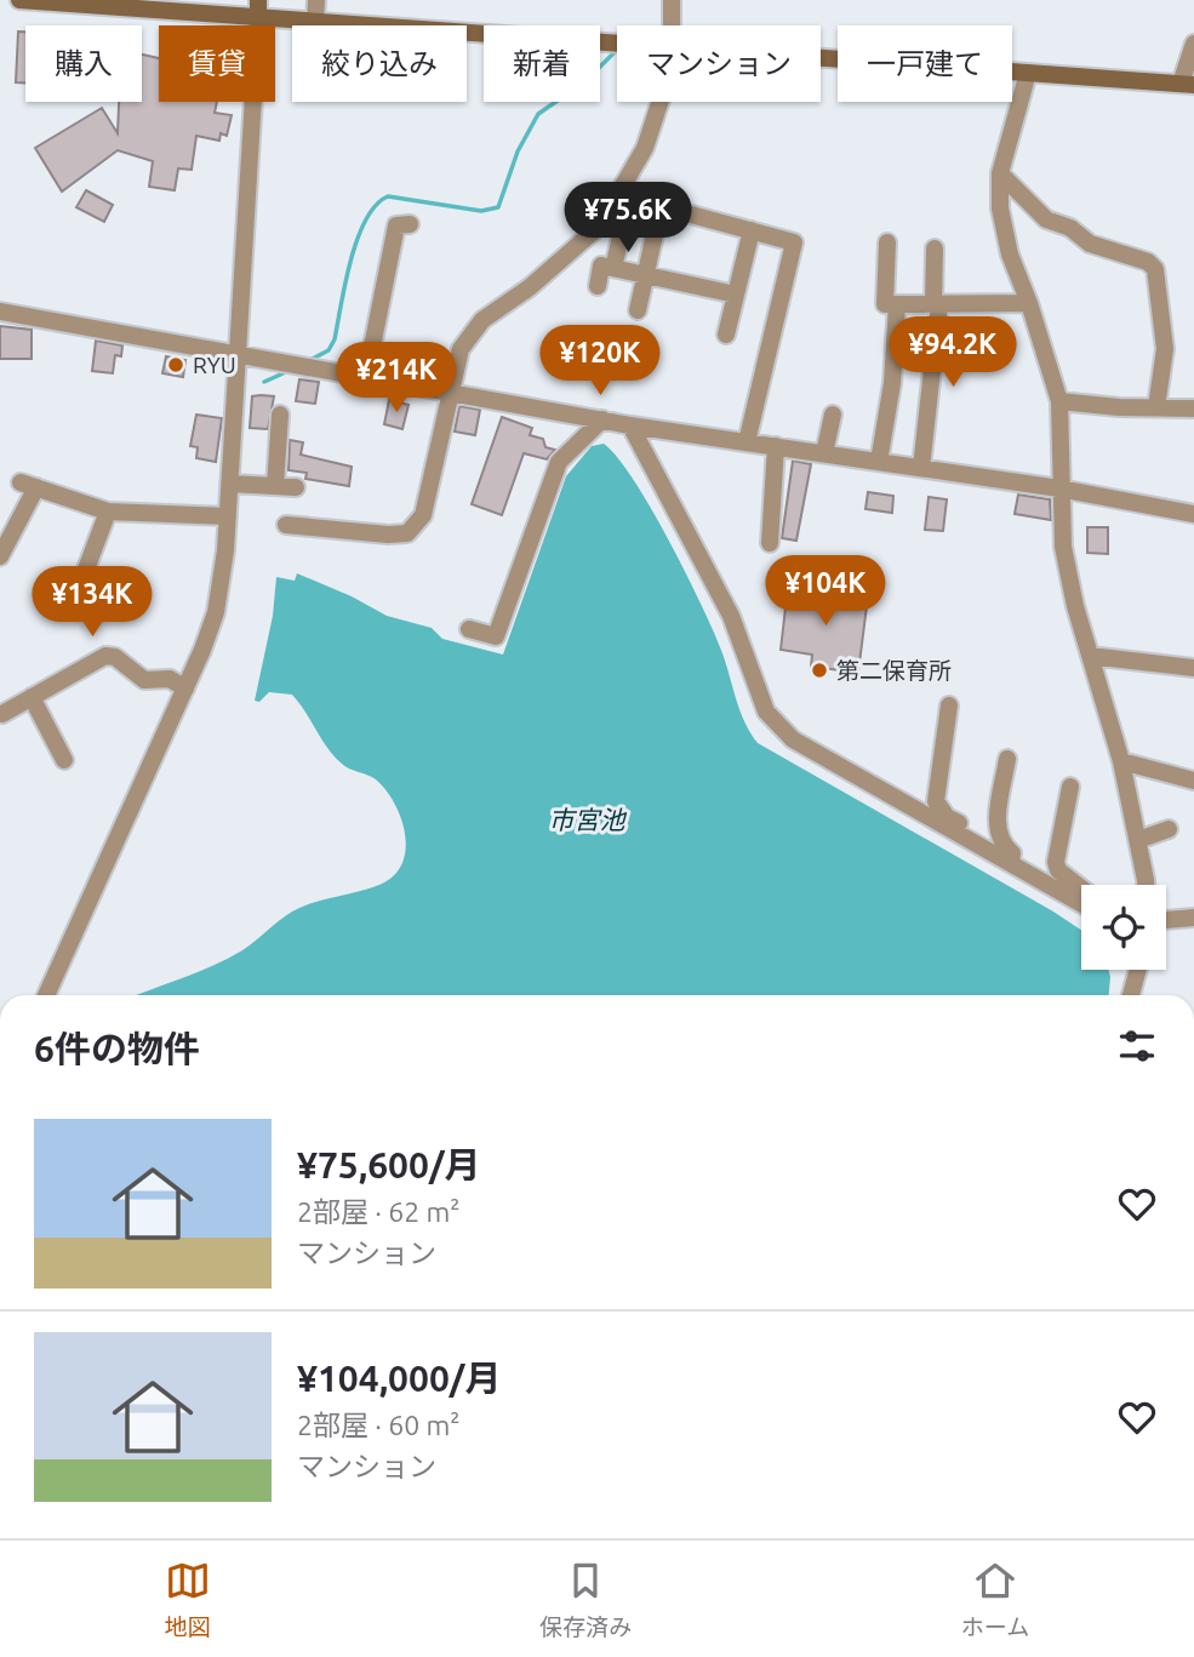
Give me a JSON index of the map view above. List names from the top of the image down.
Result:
{
  "water": ["市宮池"],
  "places": ["RYU", "第二保育所"],
  "page": {
    "chip": [
      "購入",
      "賃貸",
      "絞り込み",
      "新着",
      "マンション",
      "一戸建て"
    ],
    "price": [
      "¥75.6K",
      "¥94.2K",
      "¥120K",
      "¥214K",
      "¥104K",
      "¥134K"
    ],
    "heading": "6件の物件",
    "list": [
      {
        "name": "¥75,600/月",
        "note": "2部屋 · 62 m² · マンション"
      },
      {
        "name": "¥104,000/月",
        "note": "2部屋 · 60 m² · マンション"
      }
    ],
    "tabs": ["地図", "保存済み", "ホーム"]
  }
}
